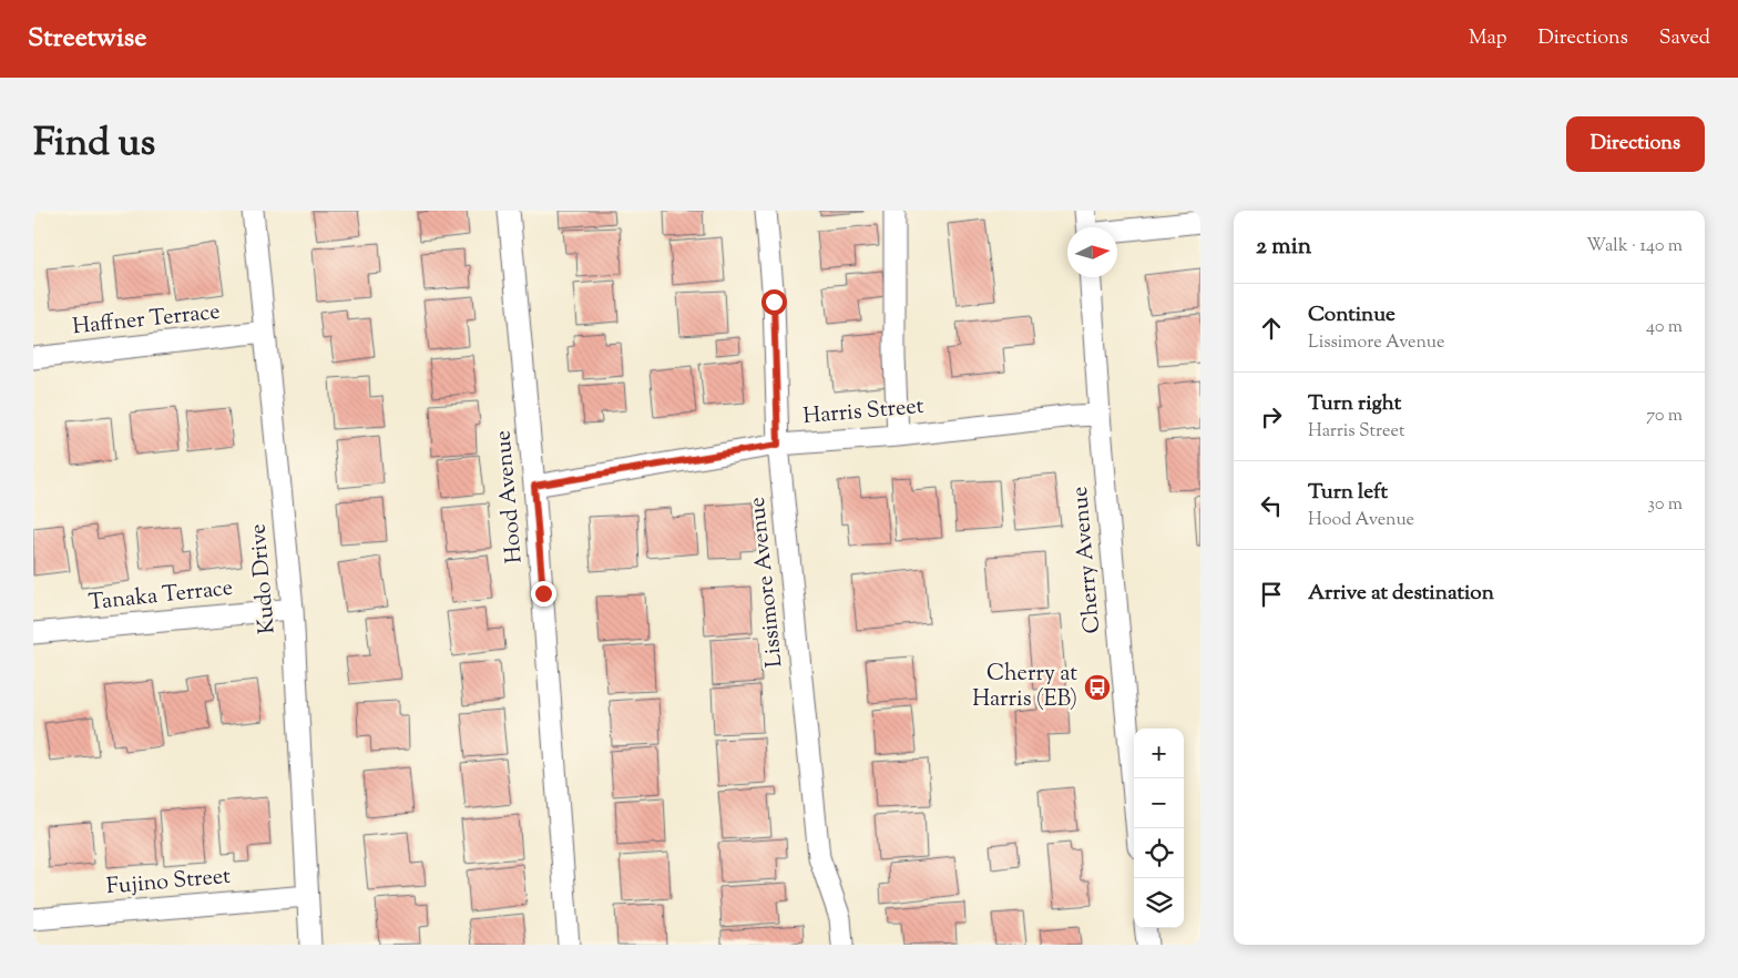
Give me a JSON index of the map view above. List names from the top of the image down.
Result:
{
  "streets": {
    "street": [
      "Haffner Terrace",
      "Harris Street",
      "Hood Avenue",
      "Cherry Avenue",
      "Kudo Drive",
      "Lissimore Avenue",
      "Tanaka Terrace",
      "Fujino Street"
    ]
  },
  "crossings": [
    ["Haffner Terrace", "Kudo Drive"],
    ["Harris Street", "Hood Avenue"],
    ["Harris Street", "Cherry Avenue"],
    ["Harris Street", "Lissimore Avenue"],
    ["Kudo Drive", "Tanaka Terrace"],
    ["Kudo Drive", "Fujino Street"]
  ],
  "places": {
    "bus stop": ["Cherry at Harris (EB)"]
  },
  "north": "right",
  "page": {
    "header": "Streetwise",
    "nav": ["Map", "Directions", "Saved"],
    "title": "Find us",
    "buttons": "Directions",
    "heading": ["2 min", "Walk · 140 m"],
    "list": [
      ["Continue", "Lissimore Avenue", "40 m"],
      ["Turn right", "Harris Street", "70 m"],
      ["Turn left", "Hood Avenue", "30 m"],
      "Arrive at destination"
    ],
    "map_buttons": ["+", "−"]
  }
}
